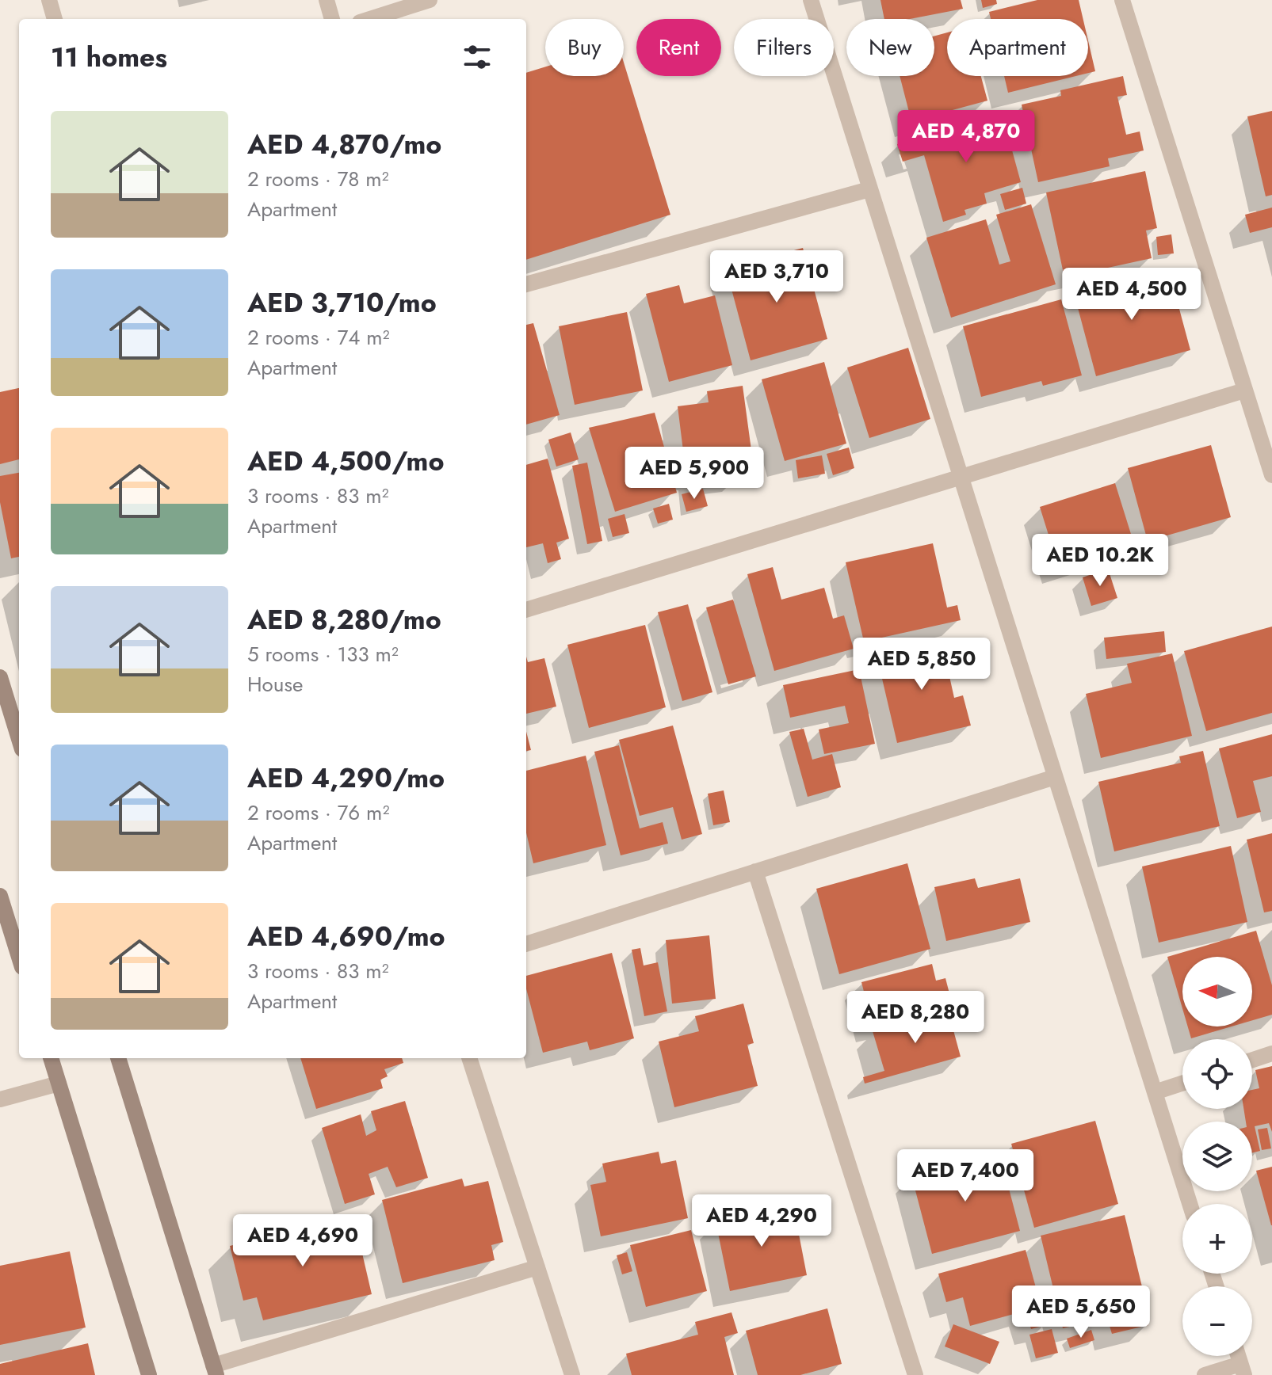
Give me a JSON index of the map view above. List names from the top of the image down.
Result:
{
  "north": "left",
  "page": {
    "chip": [
      "Buy",
      "Rent",
      "Filters",
      "New",
      "Apartment"
    ],
    "heading": "11 homes",
    "list": [
      {
        "name": "AED 4,870/mo",
        "note": "2 rooms · 78 m² · Apartment"
      },
      {
        "name": "AED 3,710/mo",
        "note": "2 rooms · 74 m² · Apartment"
      },
      {
        "name": "AED 4,500/mo",
        "note": "3 rooms · 83 m² · Apartment"
      },
      {
        "name": "AED 8,280/mo",
        "note": "5 rooms · 133 m² · House"
      },
      {
        "name": "AED 4,290/mo",
        "note": "2 rooms · 76 m² · Apartment"
      },
      {
        "name": "AED 4,690/mo",
        "note": "3 rooms · 83 m² · Apartment"
      }
    ],
    "price": [
      "AED 4,870",
      "AED 3,710",
      "AED 4,500",
      "AED 5,900",
      "AED 10.2K",
      "AED 5,850",
      "AED 8,280",
      "AED 7,400",
      "AED 4,290",
      "AED 4,690",
      "AED 5,650"
    ],
    "map_buttons": ["+", "−"]
  }
}
